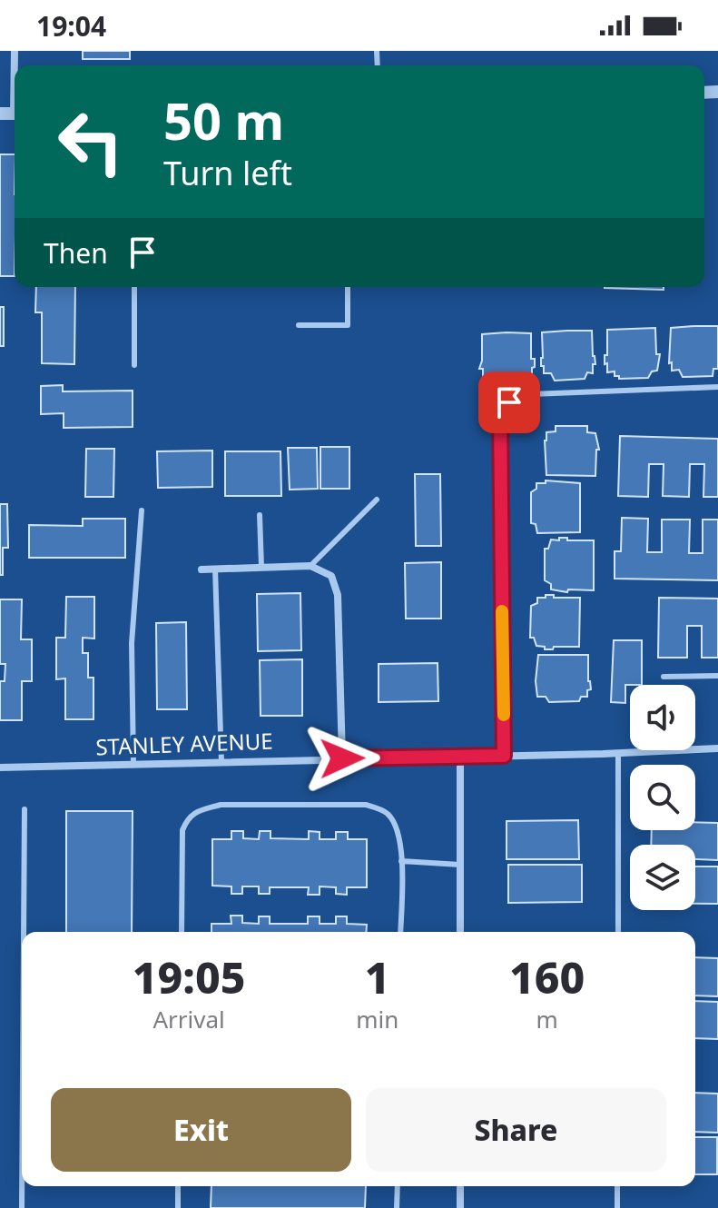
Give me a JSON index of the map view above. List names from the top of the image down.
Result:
{
  "streets": {
    "street": ["STANLEY AVENUE"]
  },
  "page": {
    "status": "19:04",
    "turn": ["50 m", "Turn left"],
    "then": "Then",
    "eta": [
      "19:05",
      "Arrival",
      "1",
      "min",
      "160",
      "m"
    ],
    "buttons": ["Exit", "Share"]
  }
}
